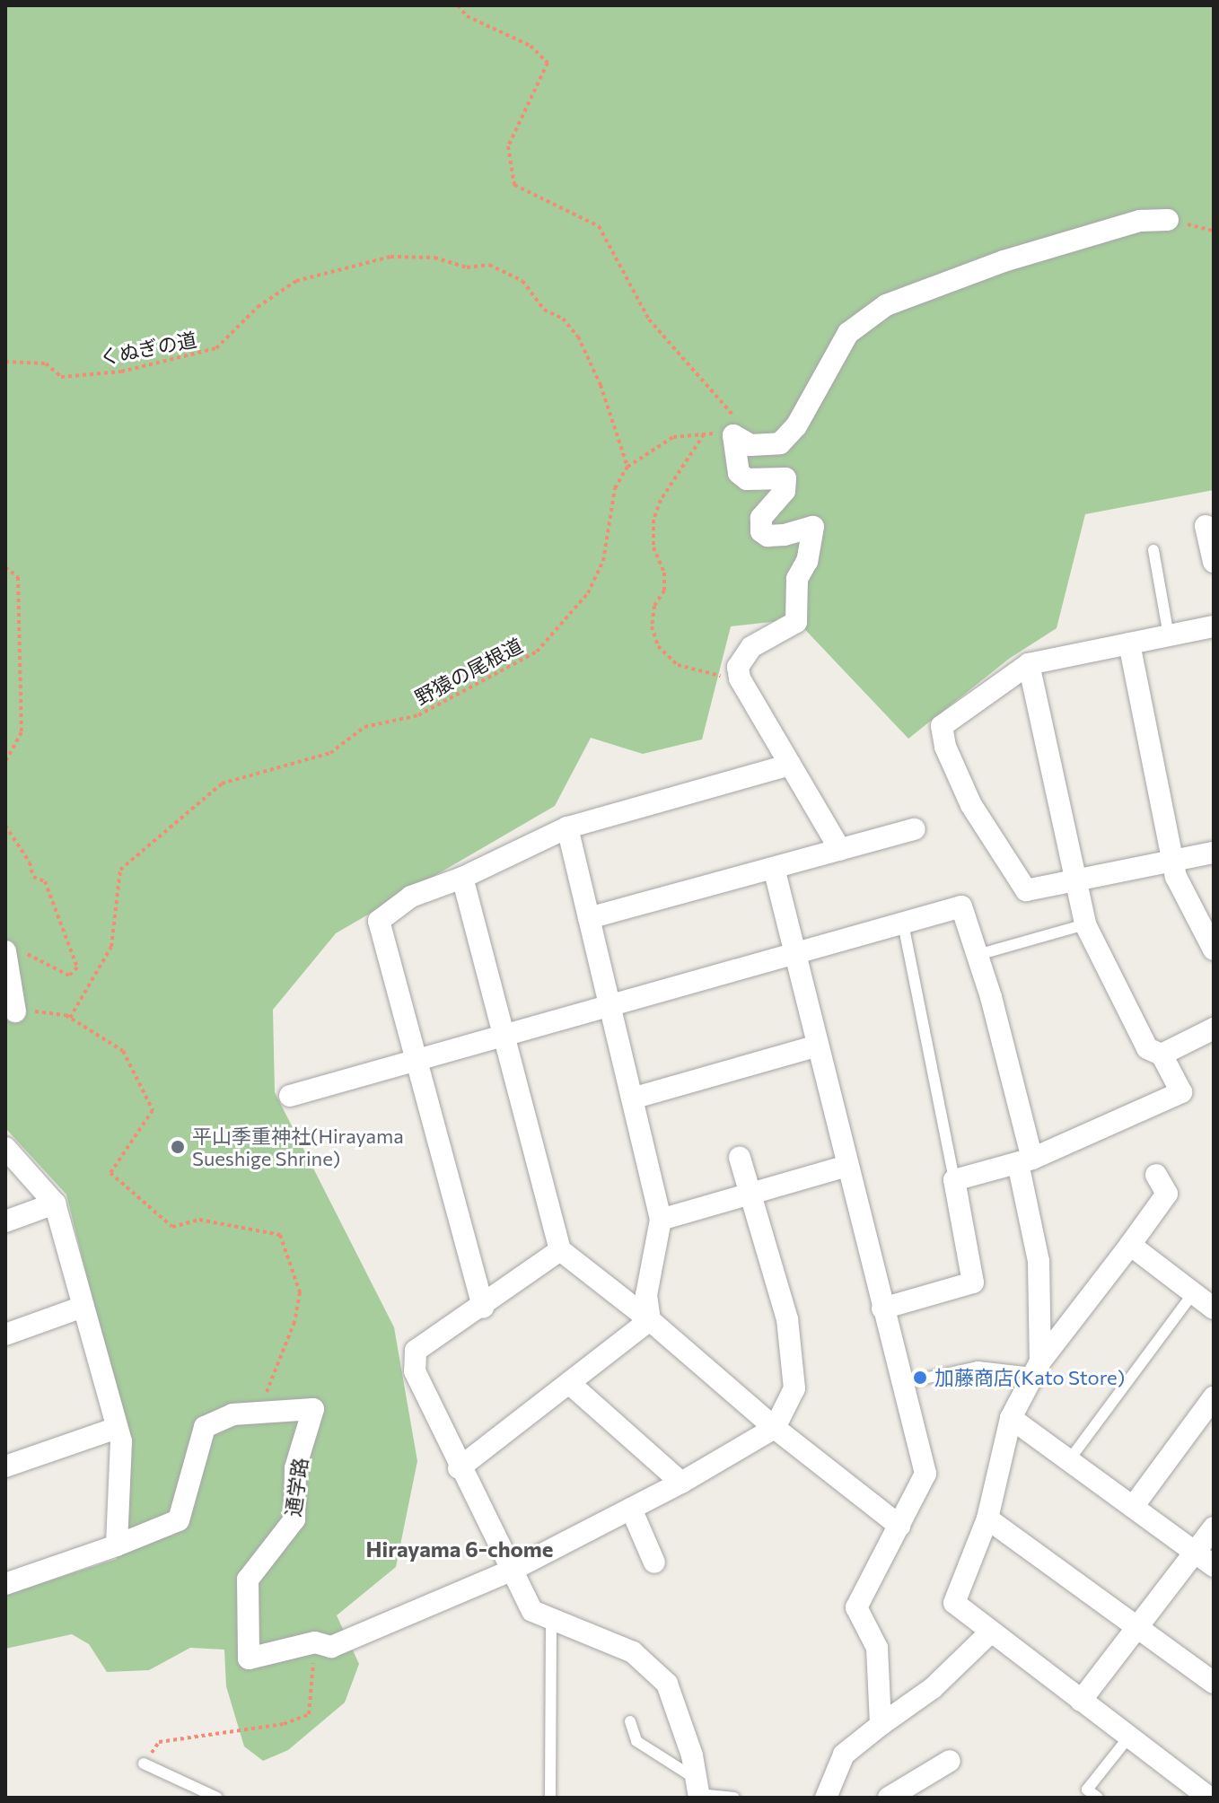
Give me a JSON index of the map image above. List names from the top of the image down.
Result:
{
  "streets": {
    "street": ["通学路"],
    "path": ["くぬぎの道", "野猿の尾根道"]
  },
  "crossings": [
    ["くぬぎの道", "野猿の尾根道"]
  ],
  "districts": ["Hirayama 6-chome"],
  "places": ["平山季重神社(Hirayama Sueshige Shrine)", "加藤商店(Kato Store)"]
}
